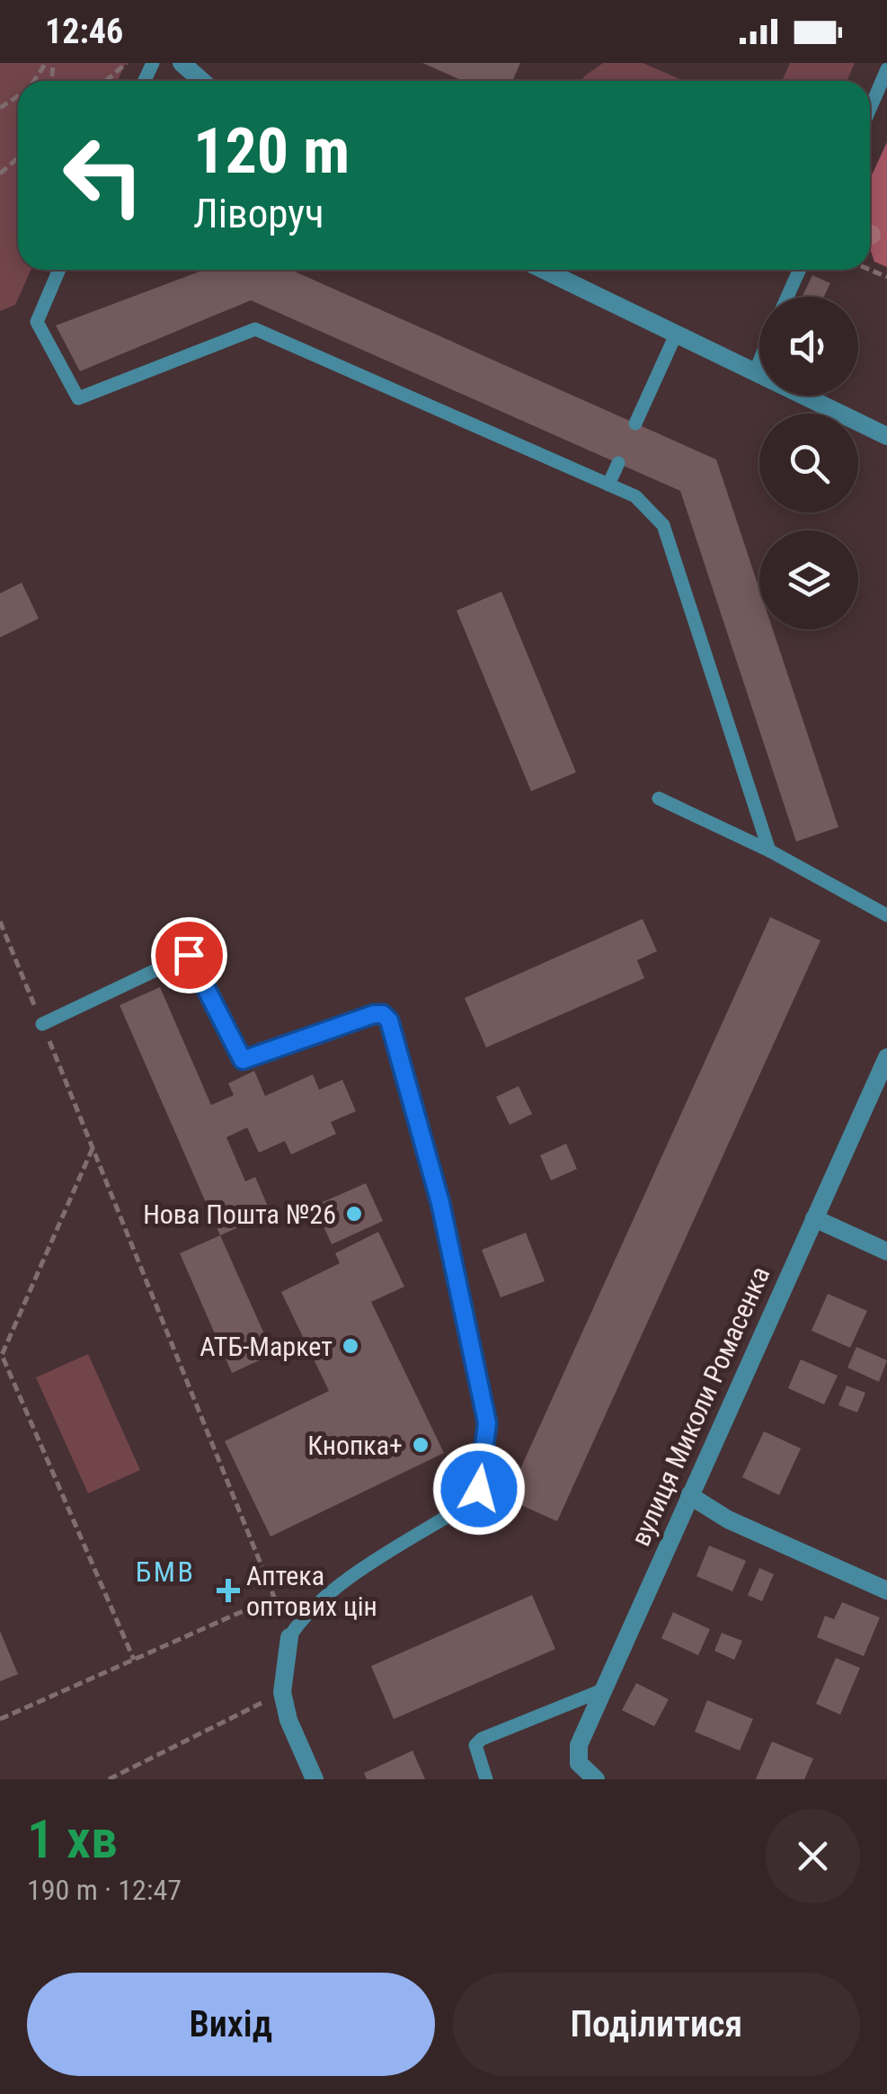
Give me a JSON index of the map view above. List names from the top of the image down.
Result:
{
  "streets": {
    "street": ["вулиця Миколи Ромасенка"]
  },
  "districts": ["БМВ"],
  "places": {
    "other": ["Нова Пошта №26", "АТБ-Маркет", "Кнопка+"],
    "health": ["Аптека оптових цін"]
  },
  "page": {
    "status": "12:46",
    "turn": ["120 m", "Ліворуч"],
    "heading": ["1 хв", "190 m · 12:47"],
    "buttons": ["Вихід", "Поділитися"]
  }
}
